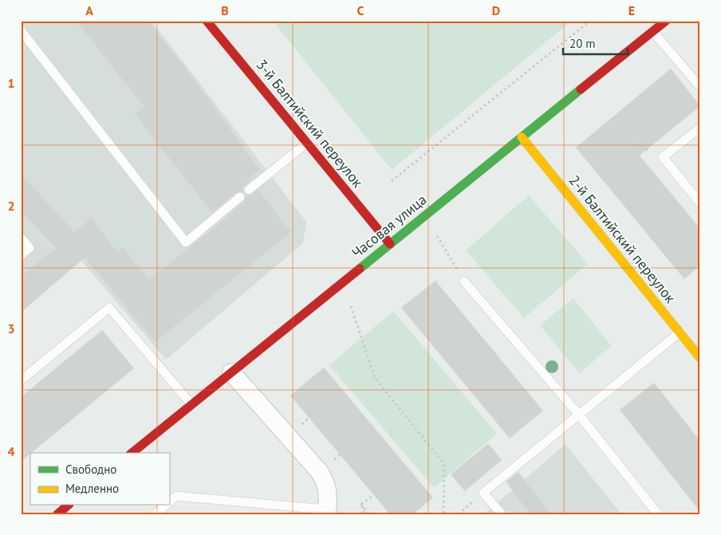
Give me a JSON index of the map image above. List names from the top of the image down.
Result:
{
  "streets": {
    "street": ["3-й Балтийский переулок", "Часовая улица", "2-й Балтийский переулок"]
  },
  "crossings": [
    ["3-й Балтийский переулок", "Часовая улица"],
    ["Часовая улица", "2-й Балтийский переулок"]
  ],
  "legend": ["Свободно", "Медленно"],
  "scale_bar": "20 m",
  "grid": {
    "columns": [
      "A",
      "B",
      "C",
      "D",
      "E"
    ],
    "rows": [
      "1",
      "2",
      "3",
      "4"
    ]
  }
}
